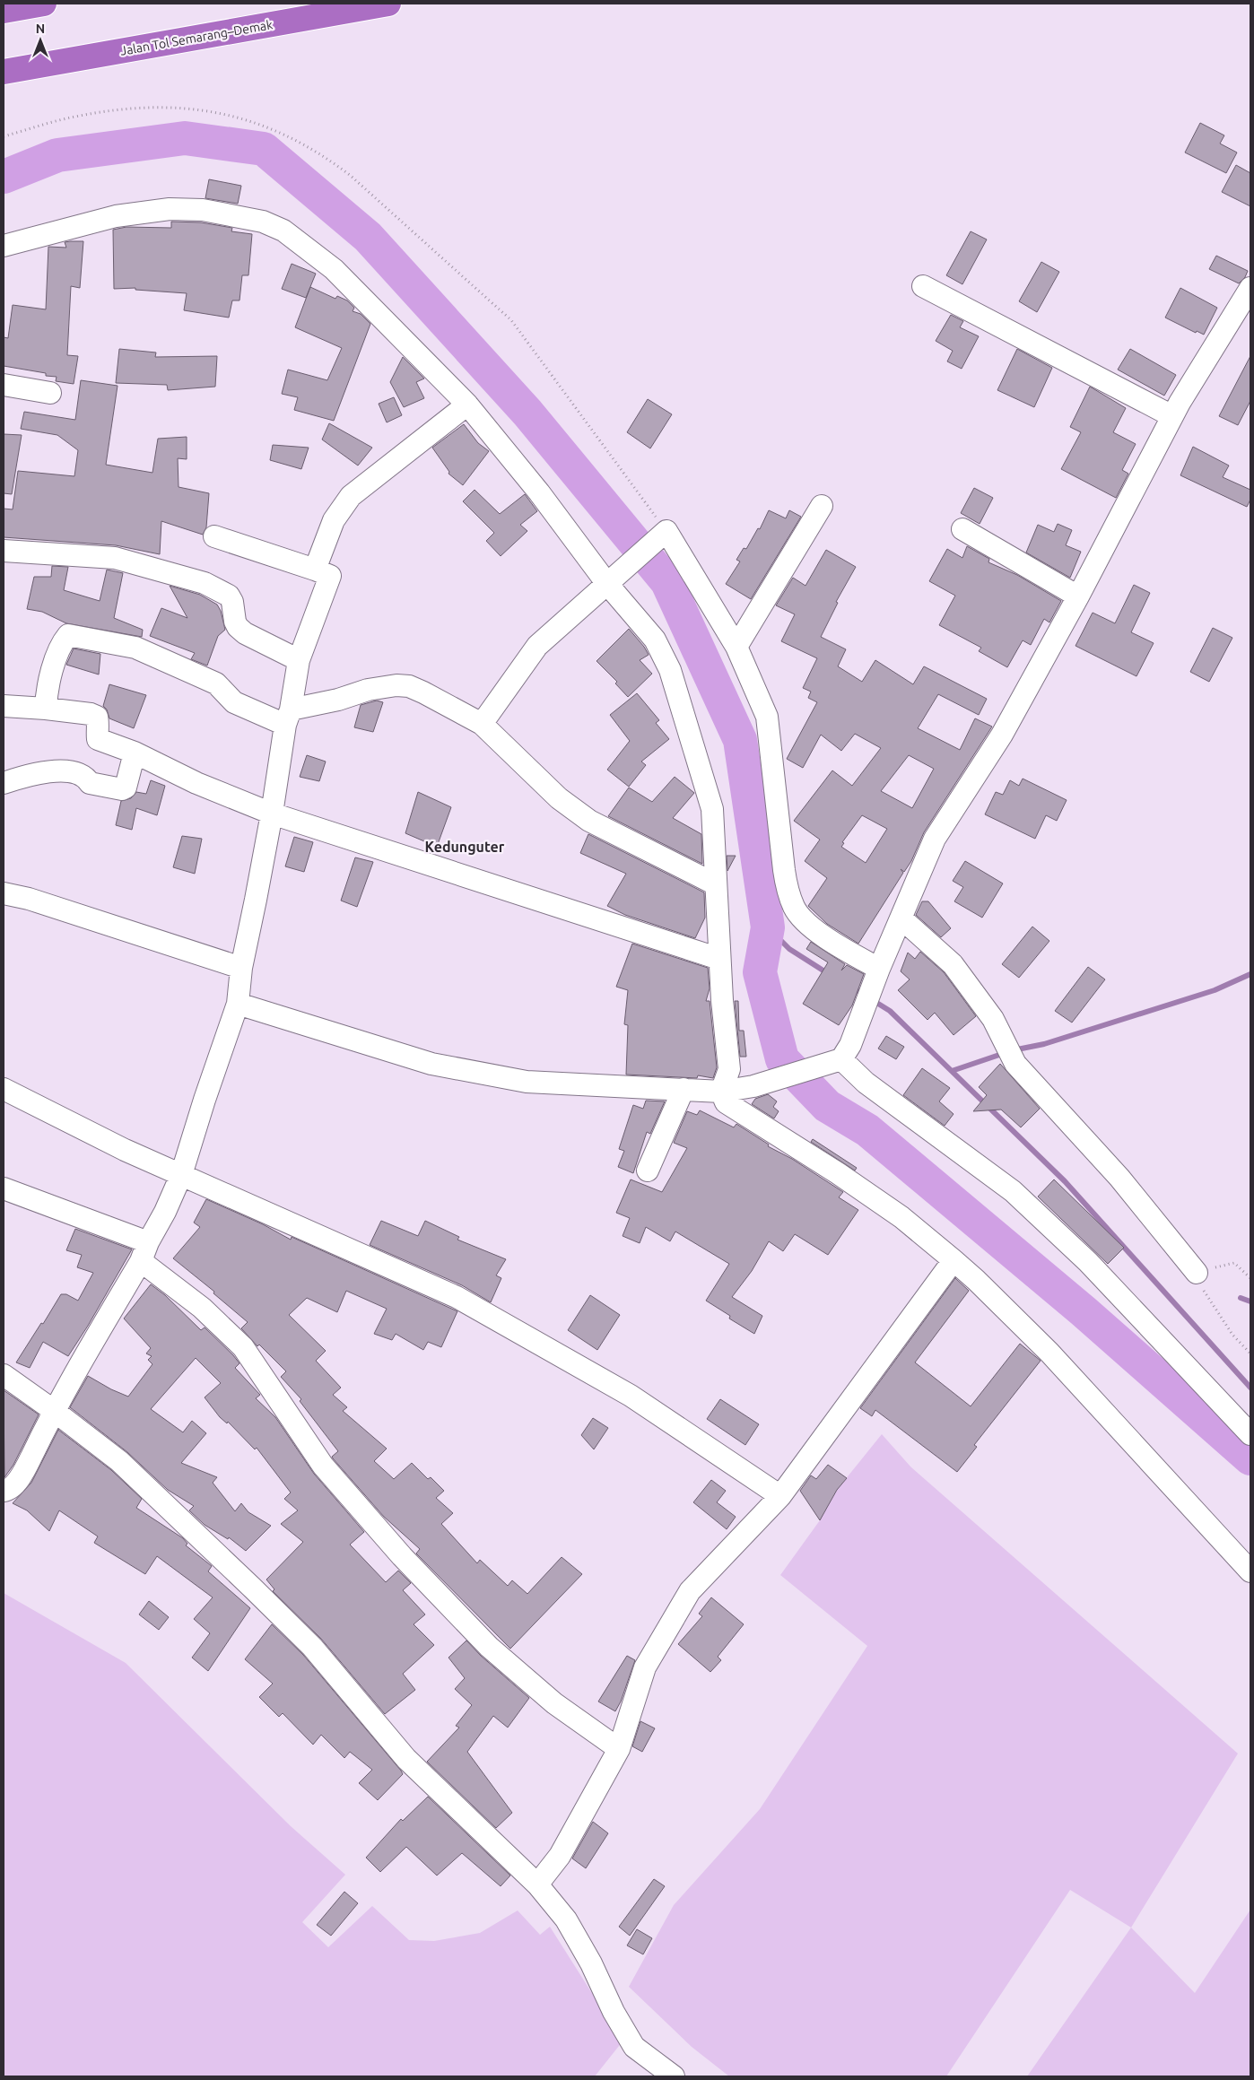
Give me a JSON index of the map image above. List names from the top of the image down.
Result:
{
  "streets": {
    "highway": ["Jalan Tol Semarang–Demak"]
  },
  "districts": ["Kedunguter"],
  "north": "top"
}
